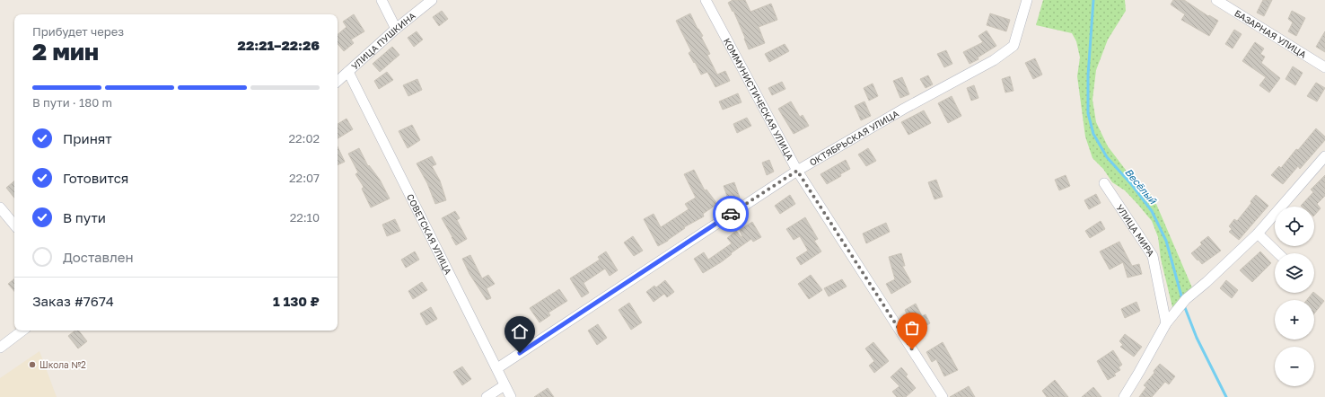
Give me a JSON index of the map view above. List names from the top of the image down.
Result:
{
  "streets": {
    "street": [
      "БАЗАРНАЯ УЛИЦА",
      "УЛИЦА ПУШКИНА",
      "КОММУНИСТИЧЕСКАЯ УЛИЦА",
      "ОКТЯБРЬСКАЯ УЛИЦА",
      "УЛИЦА МИРА",
      "СОВЕТСКАЯ УЛИЦА"
    ]
  },
  "crossings": [
    ["УЛИЦА ПУШКИНА", "СОВЕТСКАЯ УЛИЦА"],
    ["КОММУНИСТИЧЕСКАЯ УЛИЦА", "ОКТЯБРЬСКАЯ УЛИЦА"],
    ["ОКТЯБРЬСКАЯ УЛИЦА", "СОВЕТСКАЯ УЛИЦА"]
  ],
  "water": ["Весёлый"],
  "places": ["Школа №2"],
  "page": {
    "heading": ["2 мин", "Прибудет через", "22:21–22:26"],
    "panel": ["Заказ #7674", "1 130 ₽"],
    "bar": "В пути · 180 m",
    "list": [
      ["Принят", "22:02"],
      ["Готовится", "22:07"],
      ["В пути", "22:10"],
      "Доставлен"
    ],
    "map_buttons": ["+", "−"]
  }
}
